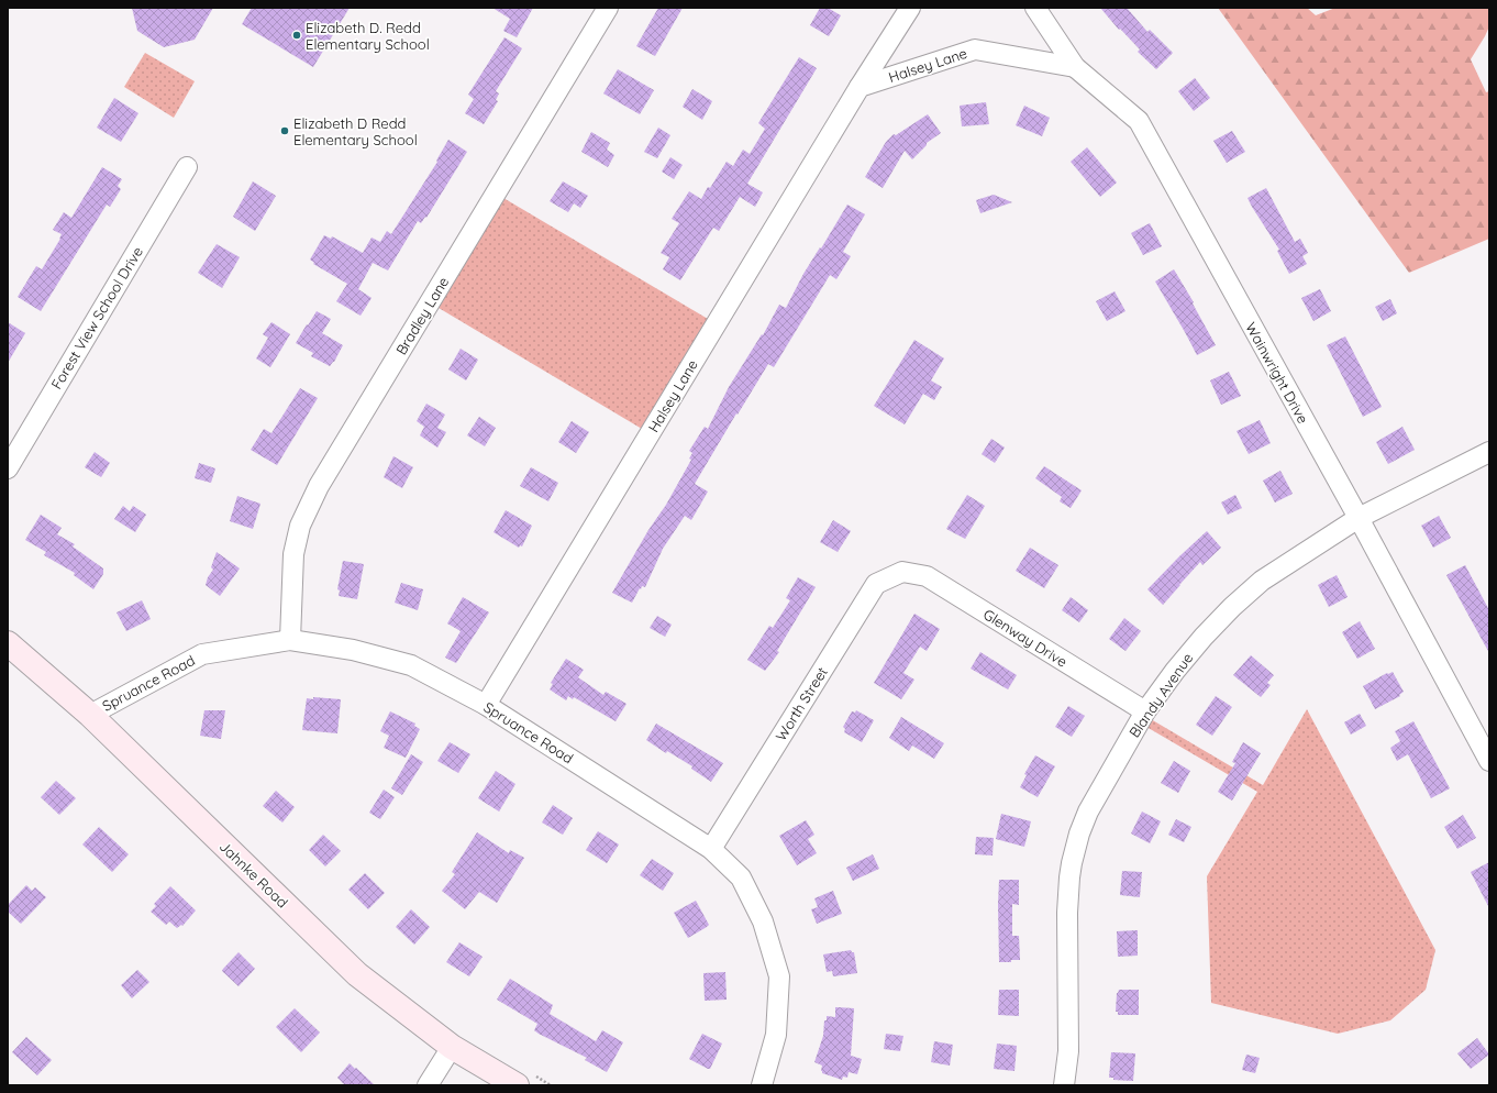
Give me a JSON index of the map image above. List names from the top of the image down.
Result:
{
  "streets": {
    "main road": ["Jahnke Road"],
    "street": [
      "Halsey Lane",
      "Bradley Lane",
      "Forest View School Drive",
      "Wainwright Drive",
      "Glenway Drive",
      "Spruance Road",
      "Blandy Avenue",
      "Worth Street"
    ]
  },
  "crossings": [
    ["Halsey Lane", "Wainwright Drive"],
    ["Halsey Lane", "Spruance Road"],
    ["Bradley Lane", "Spruance Road"],
    ["Wainwright Drive", "Blandy Avenue"],
    ["Glenway Drive", "Blandy Avenue"],
    ["Glenway Drive", "Worth Street"],
    ["Spruance Road", "Worth Street"],
    ["Spruance Road", "Jahnke Road"]
  ],
  "places": ["Elizabeth D. Redd Elementary School", "Elizabeth D Redd Elementary School"]
}
